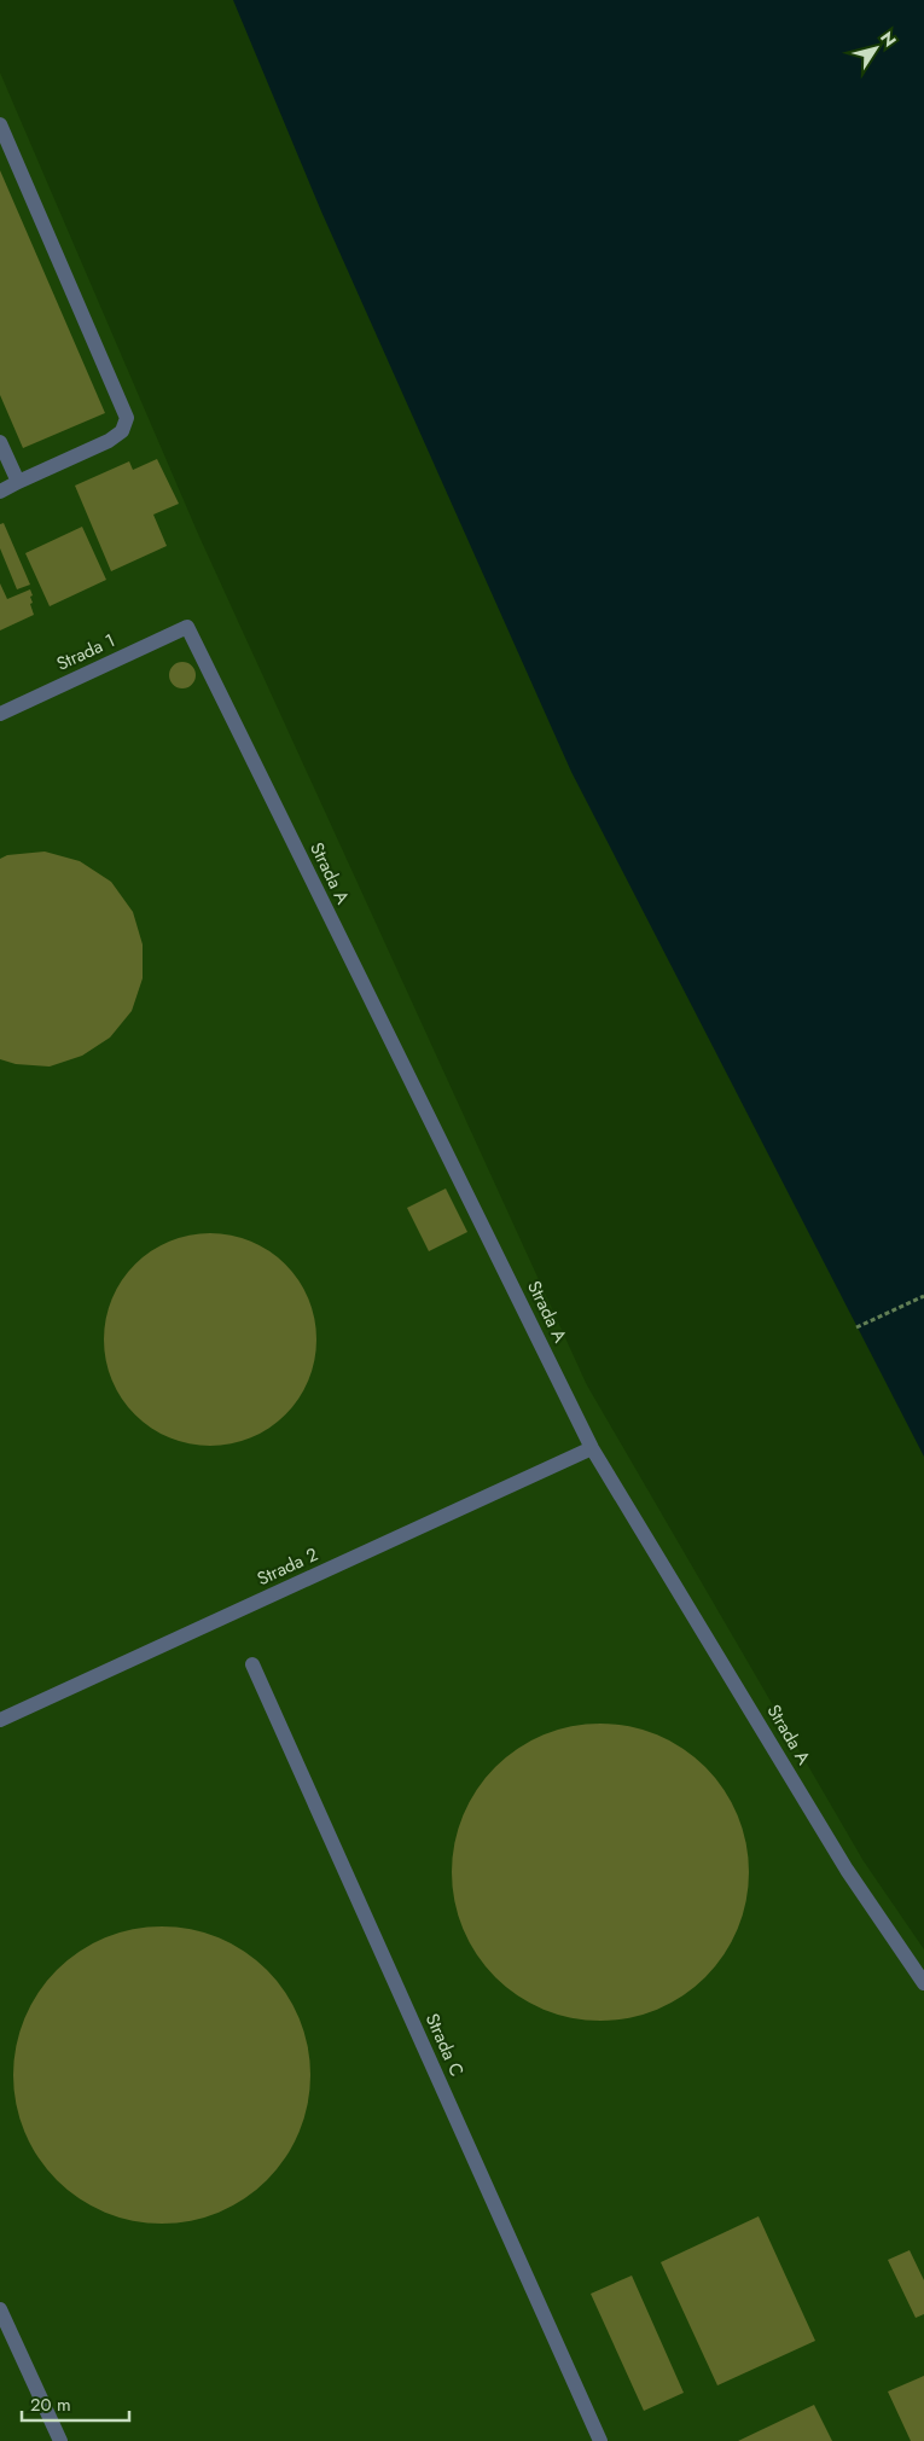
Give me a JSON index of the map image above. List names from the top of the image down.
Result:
{
  "streets": {
    "lane": [
      "Strada 1",
      "Strada A",
      "Strada 2",
      "Strada C"
    ]
  },
  "crossings": [
    ["Strada 1", "Strada A"],
    ["Strada A", "Strada 2"]
  ],
  "scale_bar": "20 m",
  "north": "top right"
}
